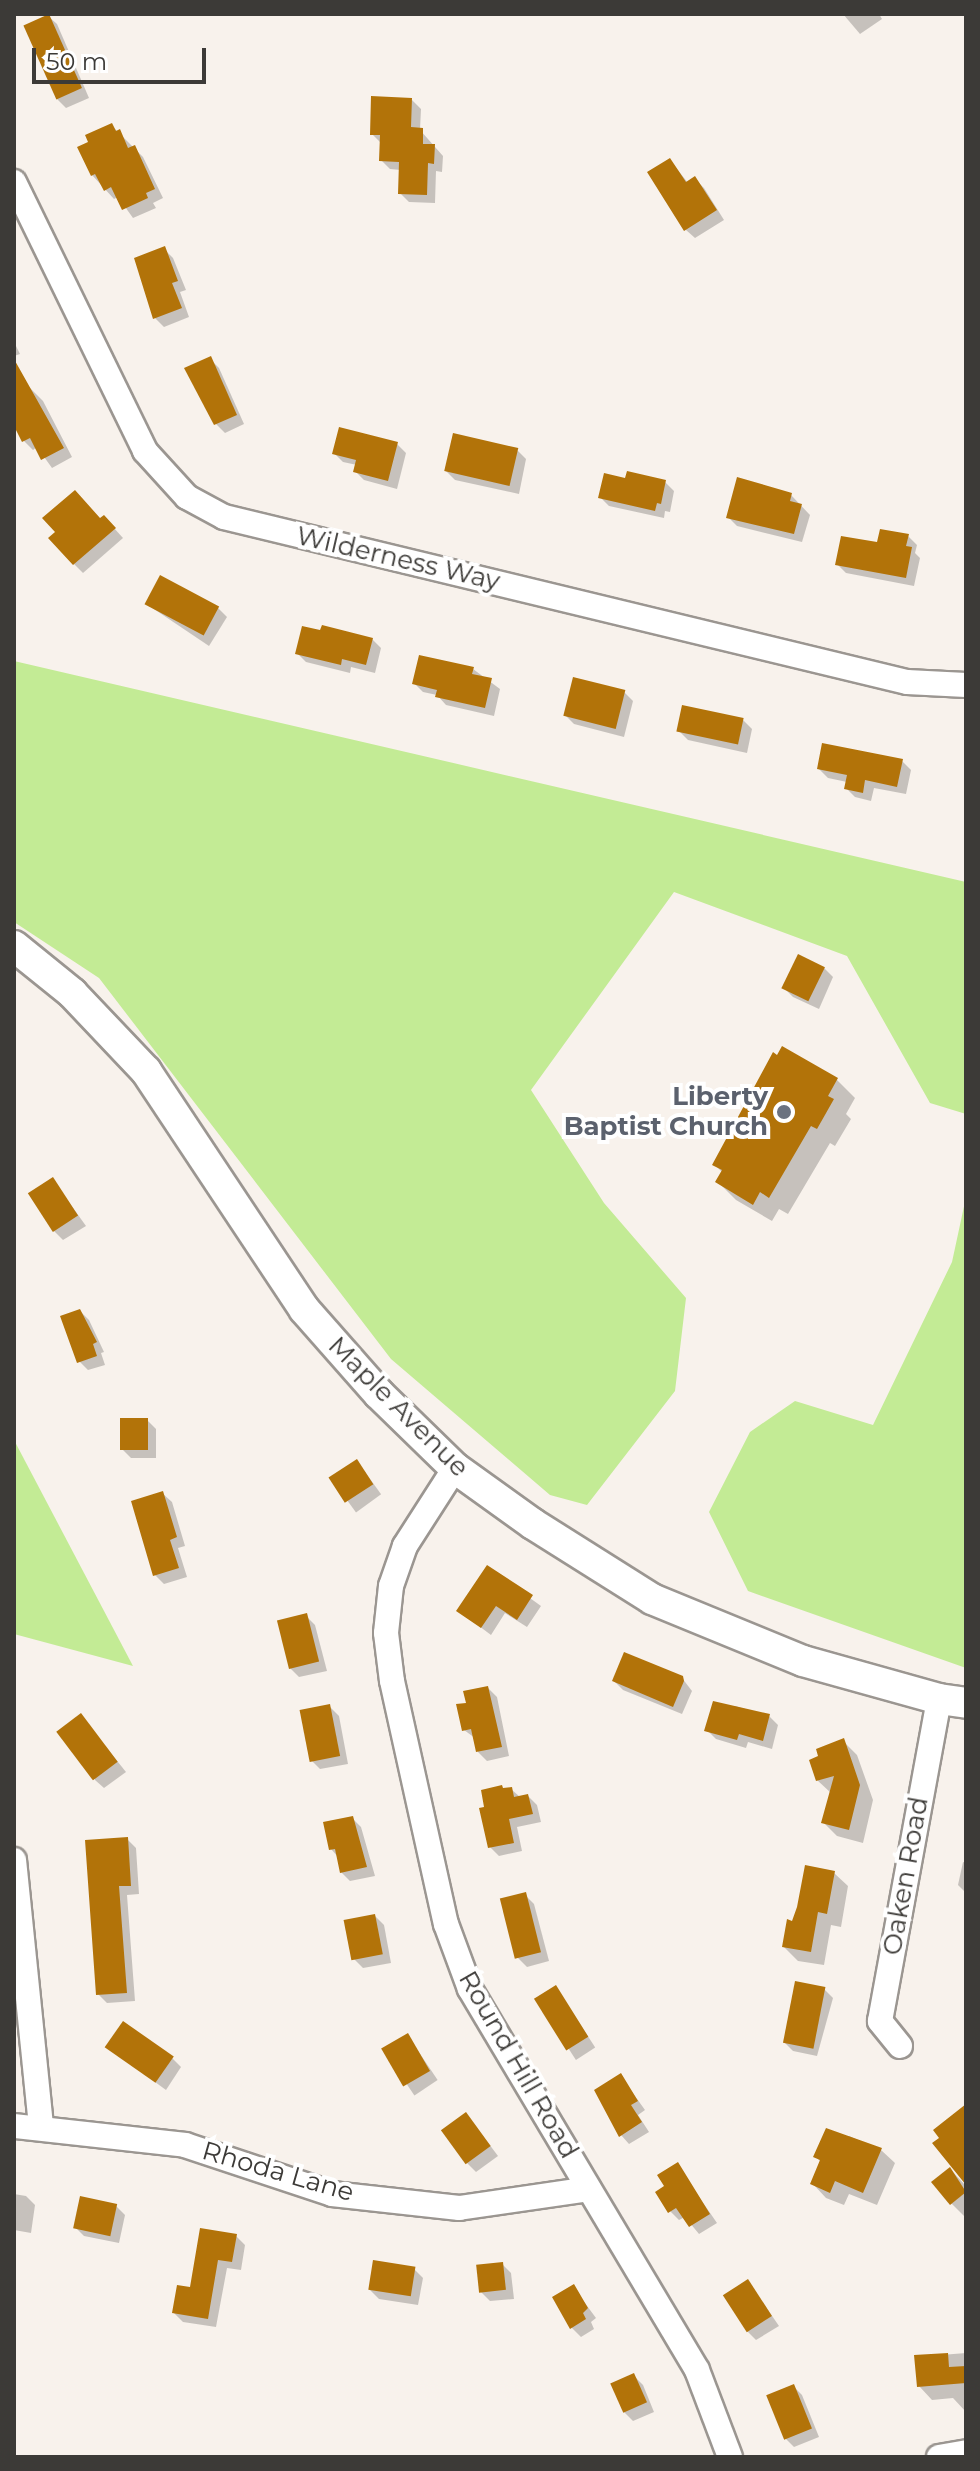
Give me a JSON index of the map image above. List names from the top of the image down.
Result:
{
  "streets": {
    "main road": ["Maple Avenue"],
    "street": [
      "Wilderness Way",
      "Oaken Road",
      "Round Hill Road",
      "Rhoda Lane"
    ]
  },
  "crossings": [
    ["Maple Avenue", "Oaken Road"],
    ["Maple Avenue", "Round Hill Road"],
    ["Round Hill Road", "Rhoda Lane"]
  ],
  "places": ["Liberty Baptist Church"],
  "scale_bar": "50 m"
}
